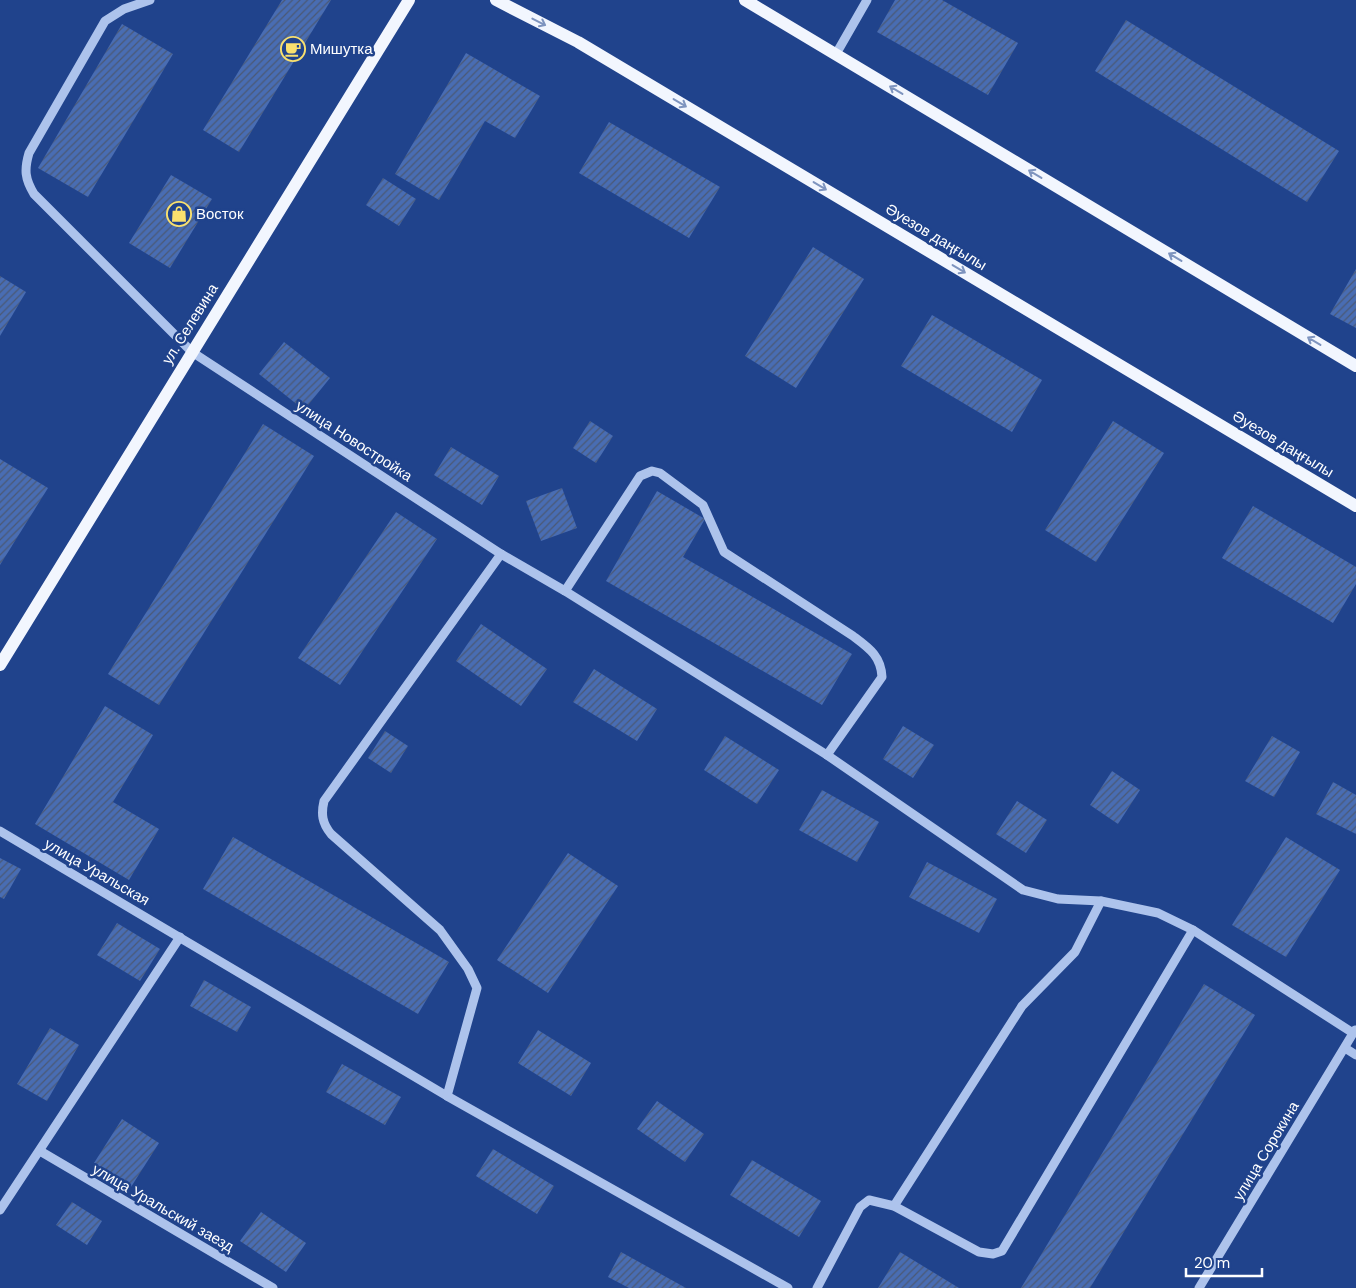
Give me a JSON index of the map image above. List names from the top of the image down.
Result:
{
  "streets": {
    "main road": ["Әуезов даңғылы", "ул. Селевина"],
    "street": [
      "улица Новостройка",
      "улица Уральская",
      "улица Сорокина",
      "улица Уральский заезд"
    ]
  },
  "crossings": [
    ["ул. Селевина", "улица Новостройка"],
    ["улица Новостройка", "улица Сорокина"]
  ],
  "one_way": ["Әуезов даңғылы"],
  "places": {
    "cafe": ["Мишутка"],
    "shop": ["Восток"]
  },
  "scale_bar": "20 m"
}
